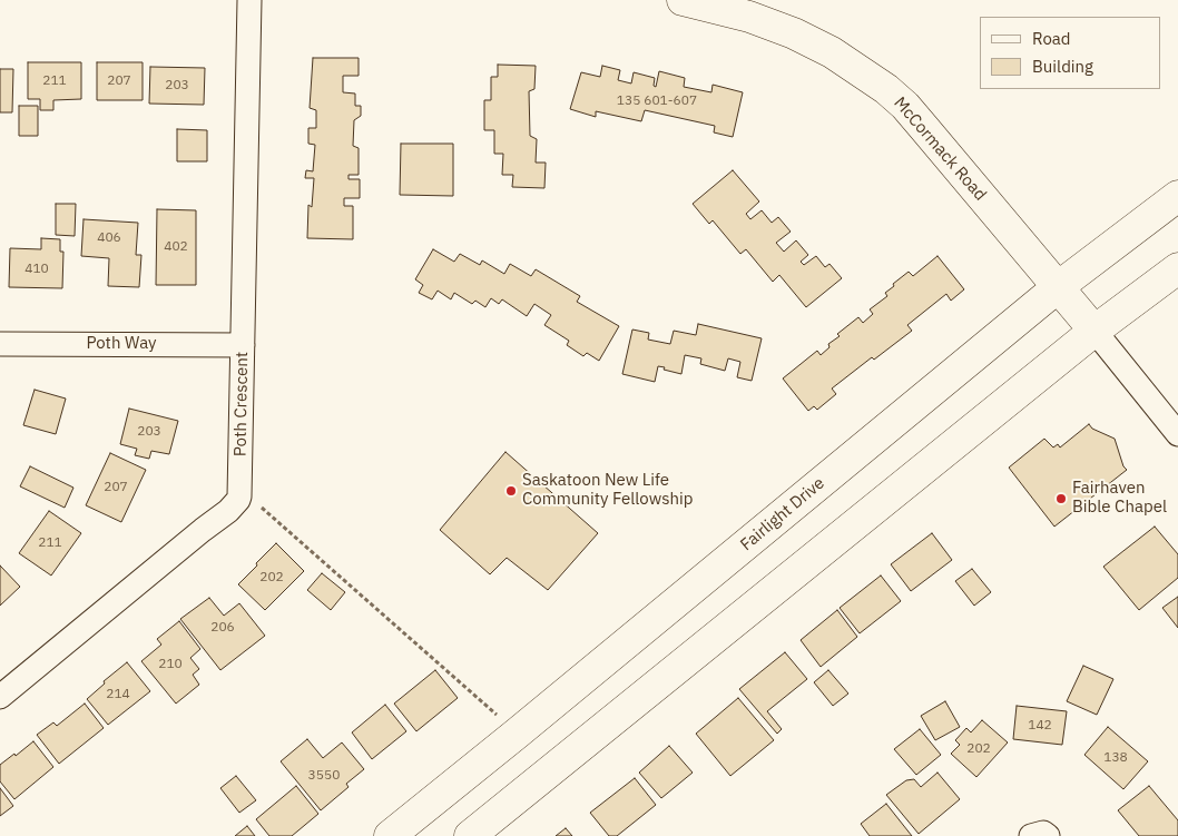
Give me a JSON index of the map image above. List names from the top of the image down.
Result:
{
  "streets": {
    "main road": ["McCormack Road", "Fairlight Drive"],
    "street": ["Poth Way", "Poth Crescent"]
  },
  "crossings": [
    ["McCormack Road", "Fairlight Drive"],
    ["Poth Way", "Poth Crescent"]
  ],
  "places": ["Saskatoon New Life Community Fellowship", "Fairhaven Bible Chapel"],
  "house_numbers": [
    "211",
    "207",
    "203",
    "135 601-607",
    "406",
    "402",
    "410",
    "203",
    "207",
    "211",
    "202",
    "206",
    "210",
    "214",
    "142",
    "202",
    "138",
    "3550"
  ],
  "legend": ["Road", "Building"]
}
